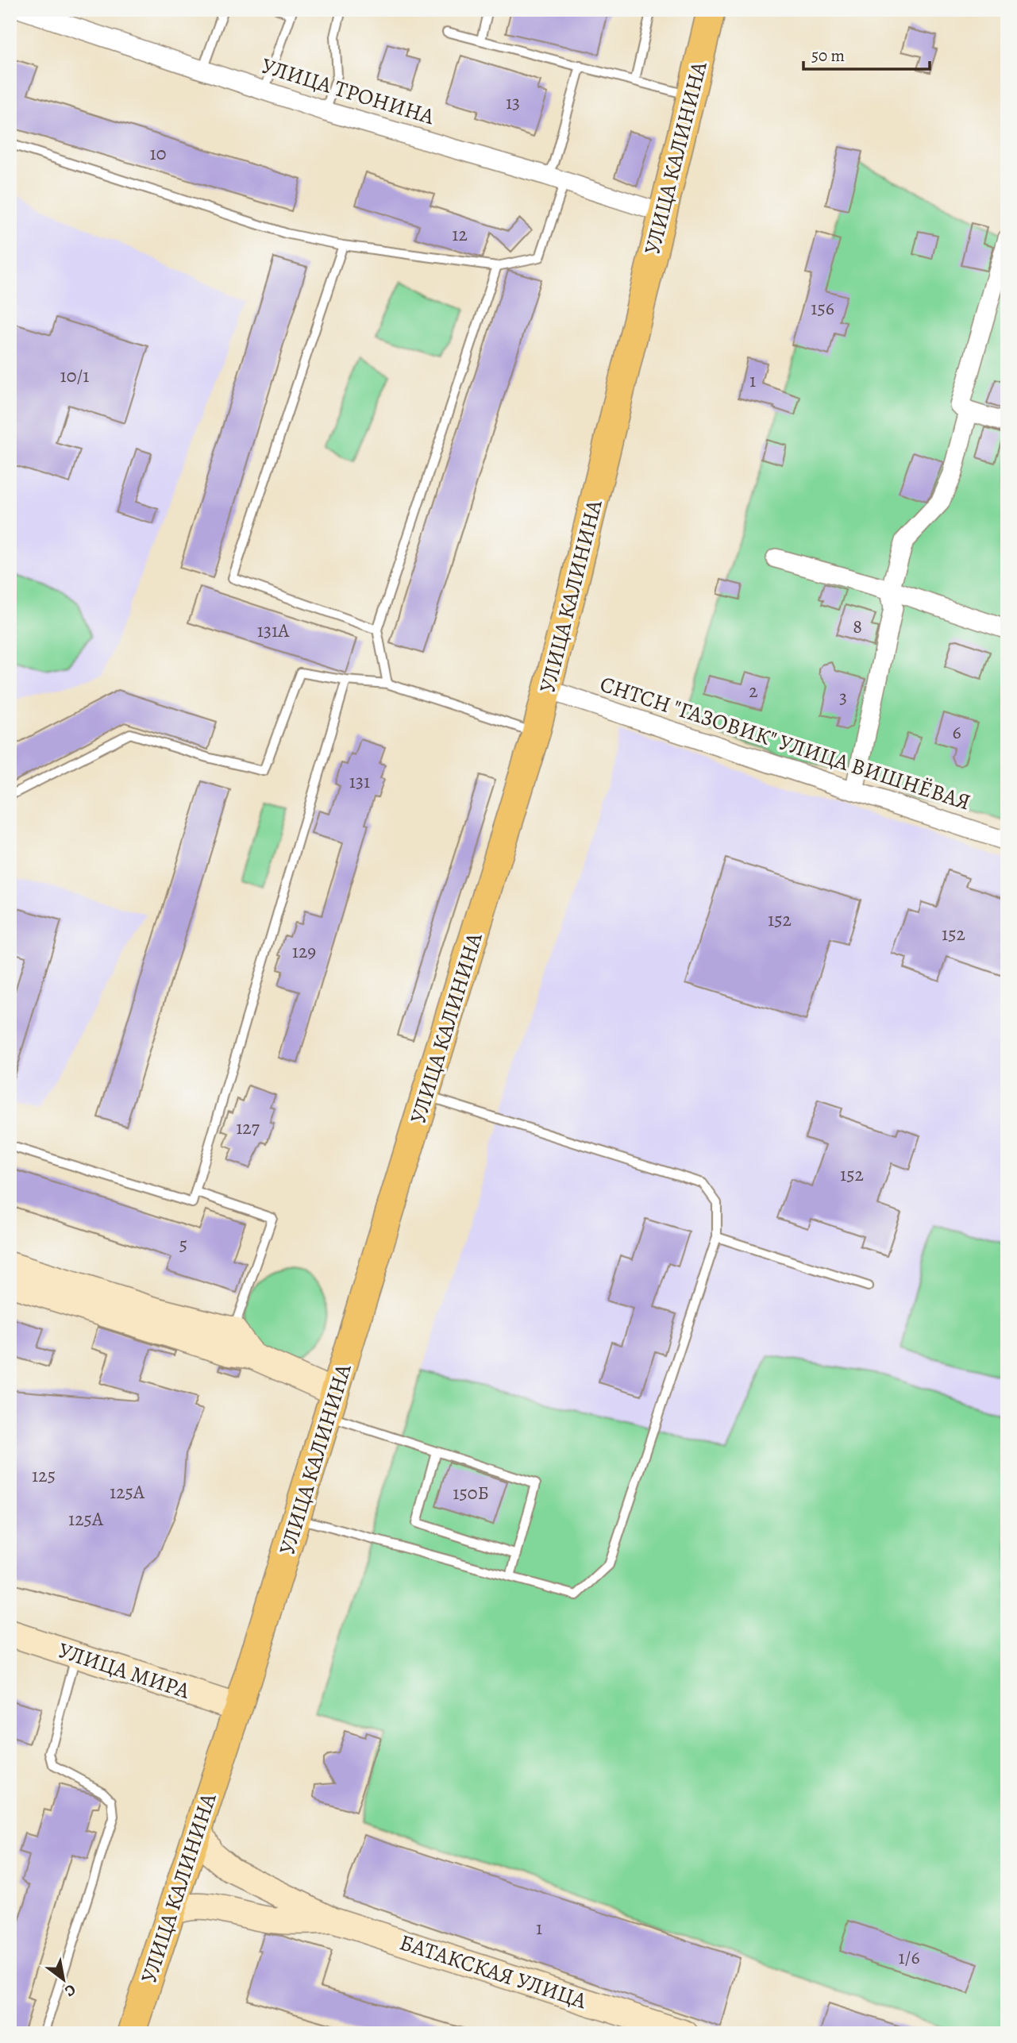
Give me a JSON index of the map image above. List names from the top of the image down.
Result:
{
  "streets": {
    "main road": ["УЛИЦА КАЛИНИНА"],
    "street": [
      "УЛИЦА ТРОНИНА",
      "СНТСН \"ГАЗОВИК\" УЛИЦА ВИШНЁВАЯ",
      "УЛИЦА МИРА",
      "БАТАКСКАЯ УЛИЦА"
    ]
  },
  "crossings": [
    ["УЛИЦА ТРОНИНА", "УЛИЦА КАЛИНИНА"],
    ["УЛИЦА КАЛИНИНА", "СНТСН \"ГАЗОВИК\" УЛИЦА ВИШНЁВАЯ"],
    ["УЛИЦА КАЛИНИНА", "УЛИЦА МИРА"],
    ["УЛИЦА КАЛИНИНА", "БАТАКСКАЯ УЛИЦА"]
  ],
  "house_numbers": [
    "13",
    "10",
    "12",
    "156",
    "10/1",
    "1",
    "8",
    "131А",
    "2",
    "3",
    "6",
    "131",
    "152",
    "152",
    "129",
    "127",
    "152",
    "5",
    "125",
    "125А",
    "150Б",
    "125А",
    "1",
    "1/6"
  ],
  "scale_bar": "50 m",
  "north": "bottom right"
}
